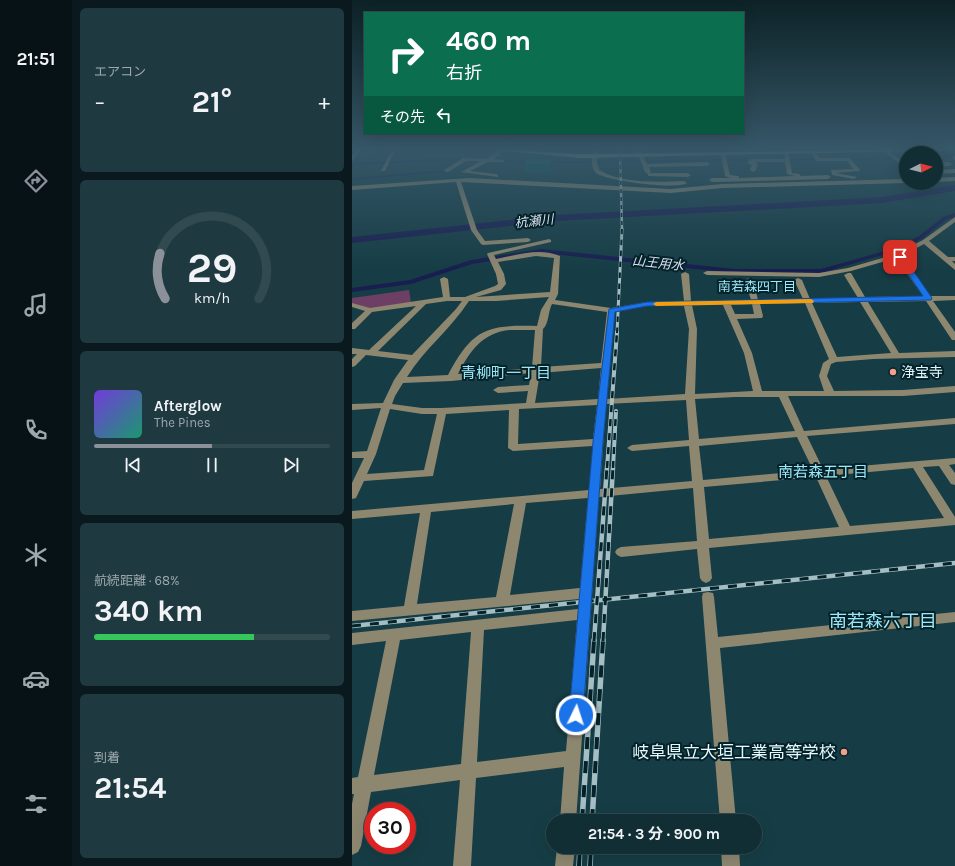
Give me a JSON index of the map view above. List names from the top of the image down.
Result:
{
  "districts": [
    "南若森四丁目",
    "青柳町一丁目",
    "南若森五丁目",
    "南若森六丁目"
  ],
  "water": ["杭瀬川", "山王用水"],
  "places": ["浄宝寺", "岐阜県立大垣工業高等学校"],
  "north": "right",
  "page": {
    "tabs": "21:51",
    "tile": [
      "エアコン",
      ["航続距離 · 68%", "340 km"],
      ["到着", "21:54"]
    ],
    "turn": ["460 m", "右折"],
    "heat": ["−", "21°", "+"],
    "then": "その先",
    "song": ["Afterglow", "The Pines"],
    "limit": "30",
    "trip": "21:54 · 3 分 · 900 m",
    "gauge": ["29", "km/h"]
  }
}
